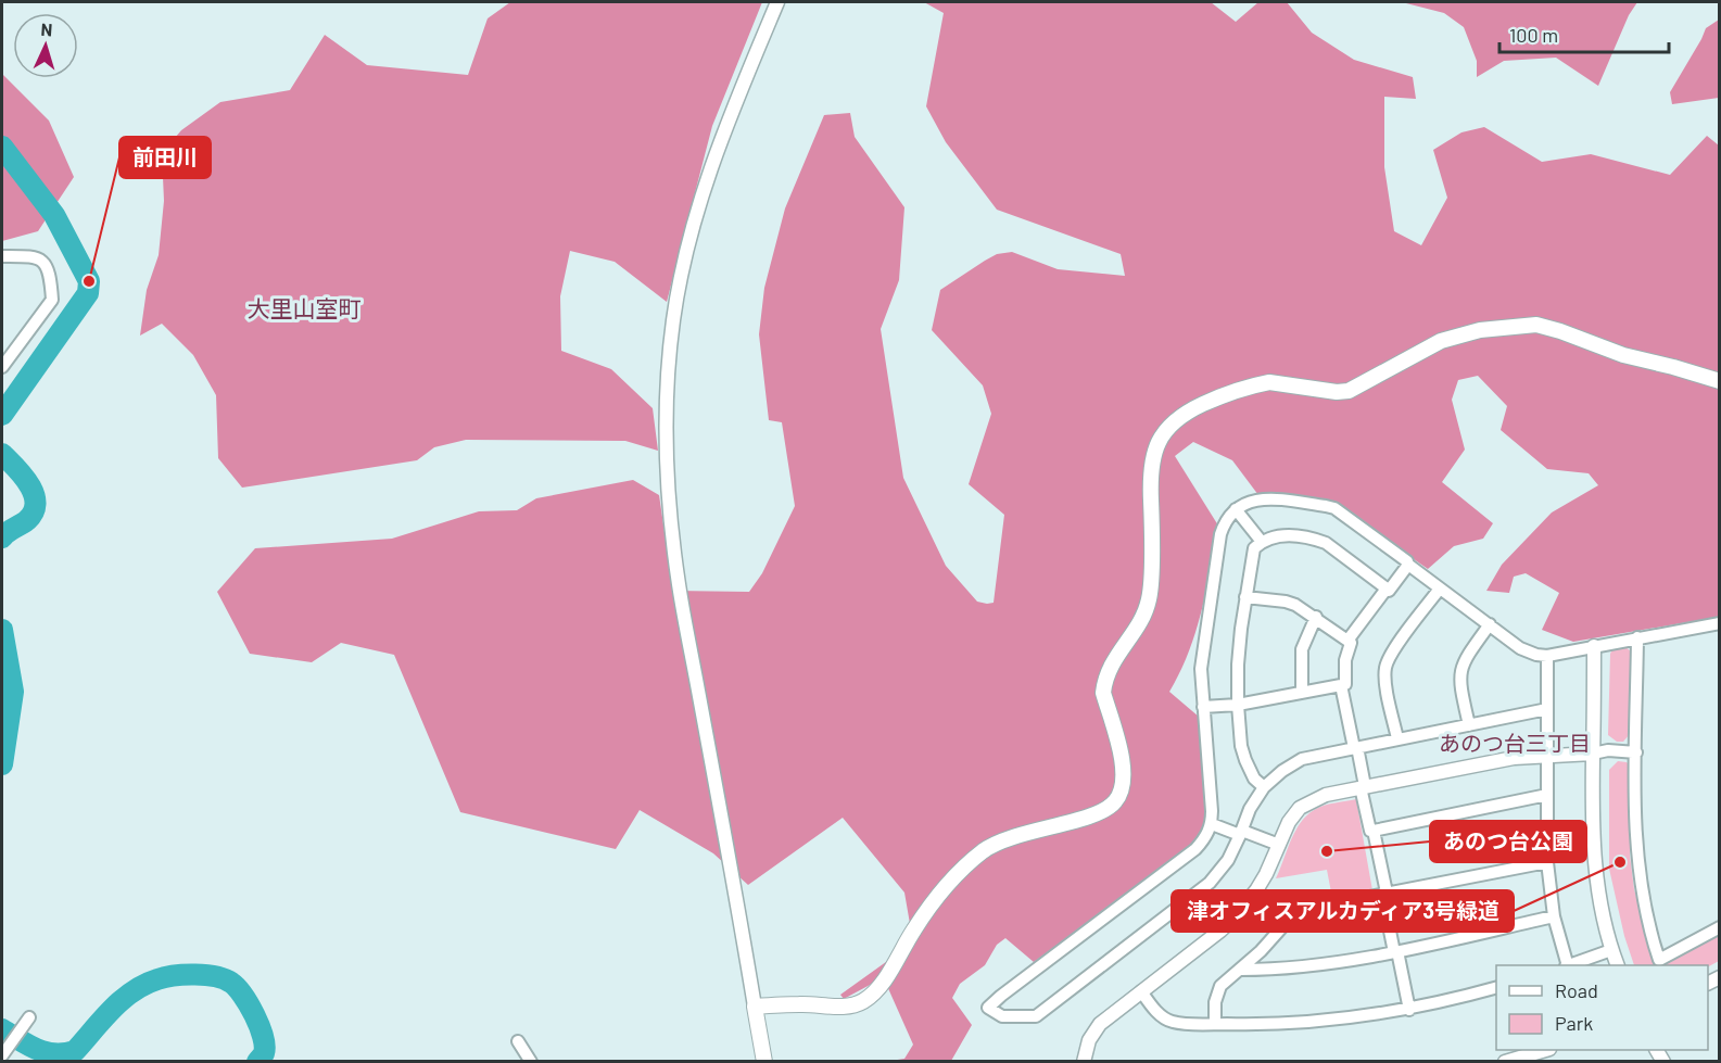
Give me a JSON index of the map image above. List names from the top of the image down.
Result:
{
  "districts": ["大里山室町", "あのつ台三丁目"],
  "places": ["前田川", "あのつ台公園", "津オフィスアルカディア3号緑道"],
  "legend": ["Road", "Park"],
  "scale_bar": "100 m",
  "north": "top"
}
